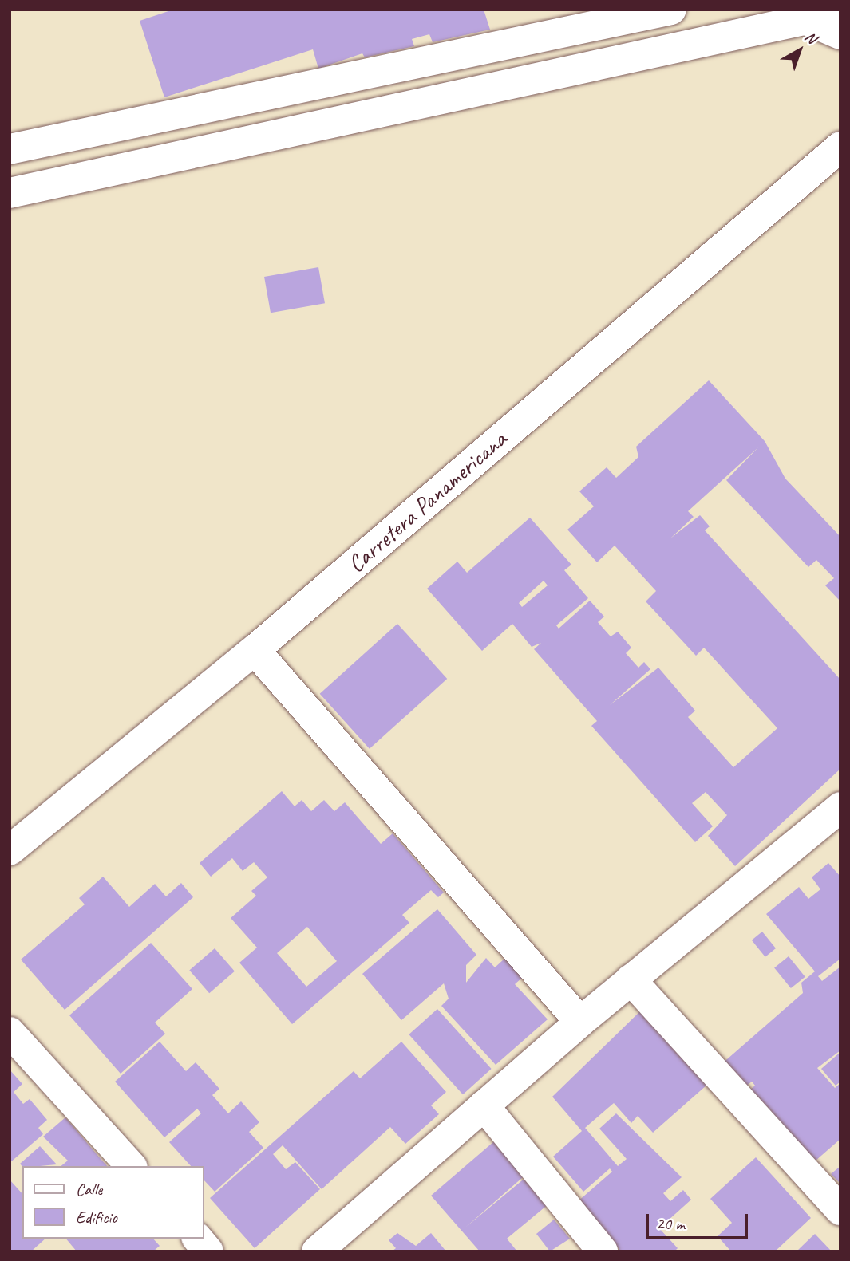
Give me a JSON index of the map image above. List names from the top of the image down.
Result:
{
  "streets": {
    "street": ["Carretera Panamericana"]
  },
  "legend": ["Calle", "Edificio"],
  "scale_bar": "20 m",
  "north": "top right"
}
